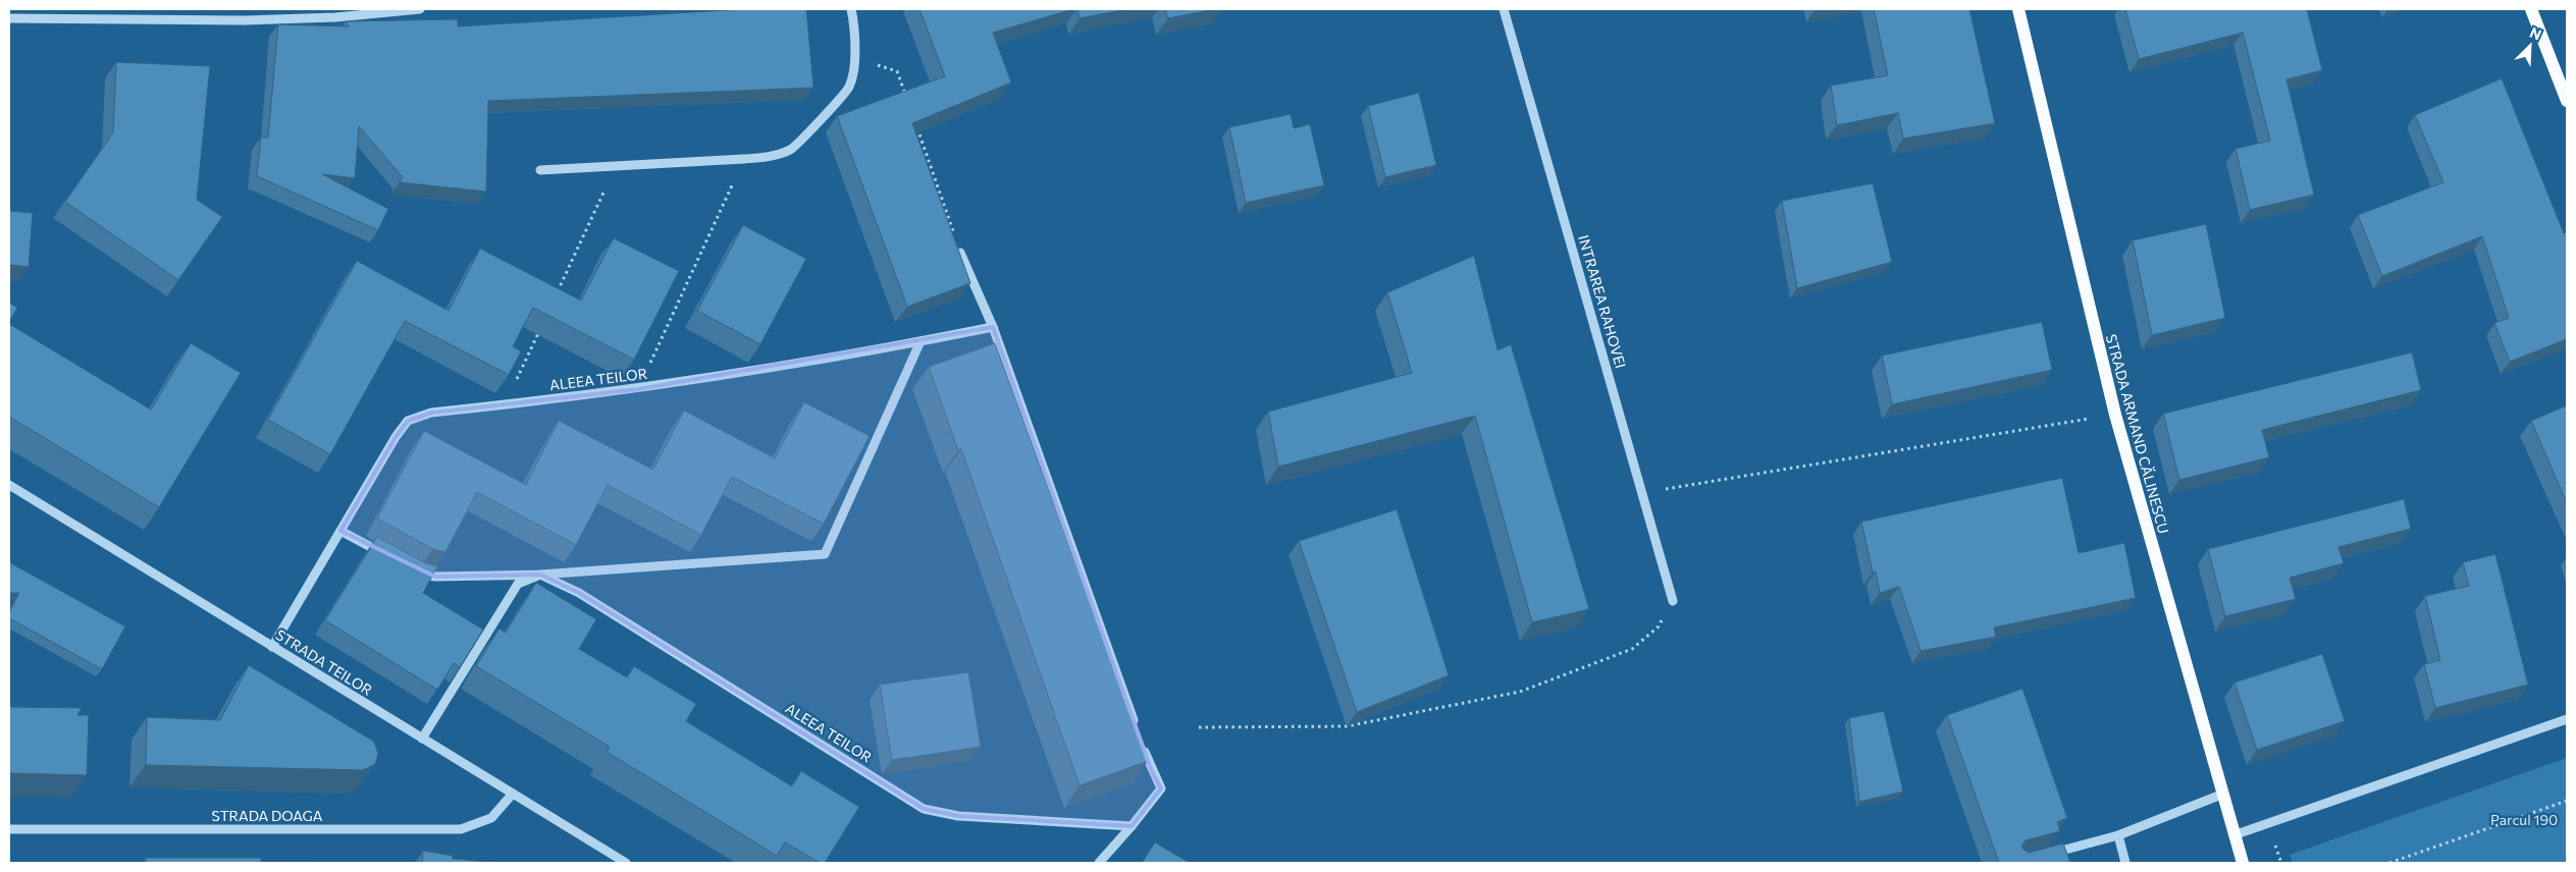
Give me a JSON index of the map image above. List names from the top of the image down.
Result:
{
  "streets": {
    "main road": ["STRADA ARMAND CĂLINESCU"],
    "street": [
      "INTRAREA RAHOVEI",
      "ALEEA TEILOR",
      "STRADA TEILOR",
      "STRADA DOAGA"
    ]
  },
  "crossings": [
    ["ALEEA TEILOR", "STRADA TEILOR"],
    ["STRADA TEILOR", "STRADA DOAGA"]
  ],
  "parks": ["Parcul 190"],
  "north": "top right"
}
